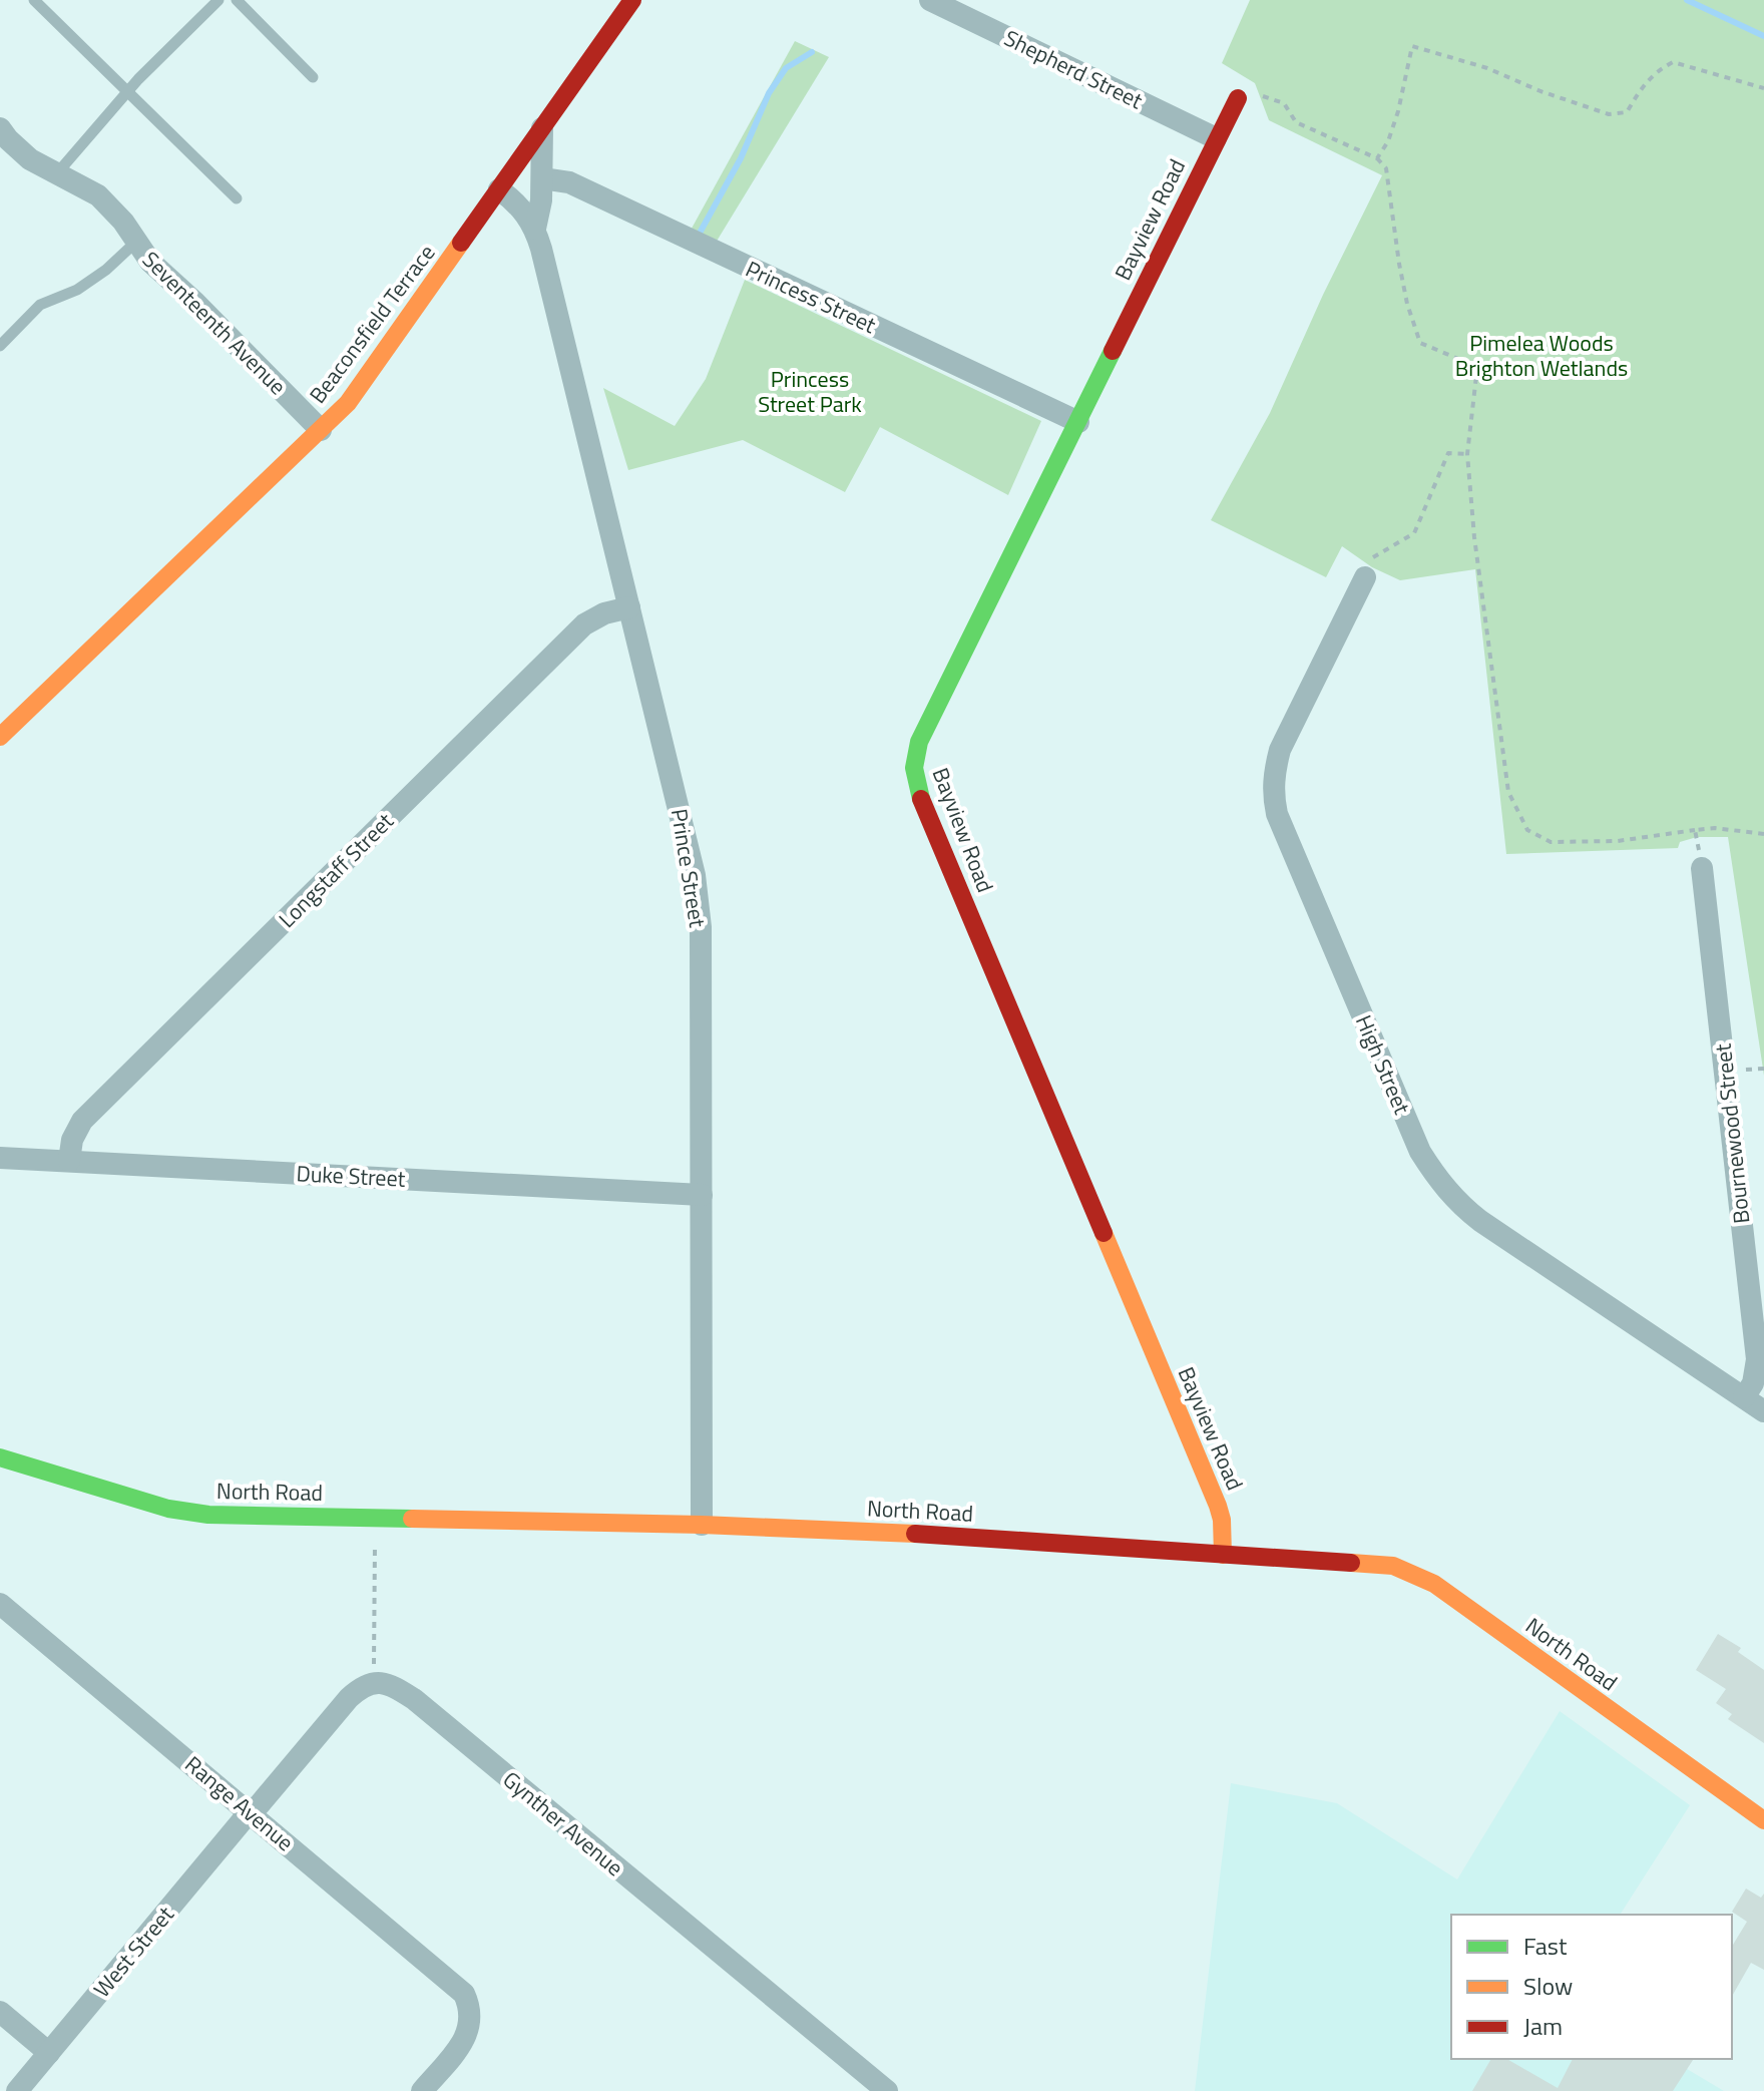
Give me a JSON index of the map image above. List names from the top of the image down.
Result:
{
  "streets": {
    "street": [
      "Shepherd Street",
      "Bayview Road",
      "Princess Street",
      "Seventeenth Avenue",
      "Beaconsfield Terrace",
      "Prince Street",
      "Longstaff Street",
      "High Street",
      "Bournewood Street",
      "Duke Street",
      "North Road",
      "Range Avenue",
      "Gynther Avenue",
      "West Street"
    ]
  },
  "crossings": [
    ["Shepherd Street", "Bayview Road"],
    ["Bayview Road", "Princess Street"],
    ["Bayview Road", "North Road"],
    ["Princess Street", "Prince Street"],
    ["Seventeenth Avenue", "Beaconsfield Terrace"],
    ["Beaconsfield Terrace", "Prince Street"],
    ["Prince Street", "Longstaff Street"],
    ["Prince Street", "Duke Street"],
    ["Prince Street", "North Road"],
    ["Longstaff Street", "Duke Street"],
    ["High Street", "Bournewood Street"],
    ["Range Avenue", "West Street"]
  ],
  "parks": ["Pimelea Woods Brighton Wetlands", "Princess Street Park"],
  "legend": ["Fast", "Slow", "Jam"]
}
